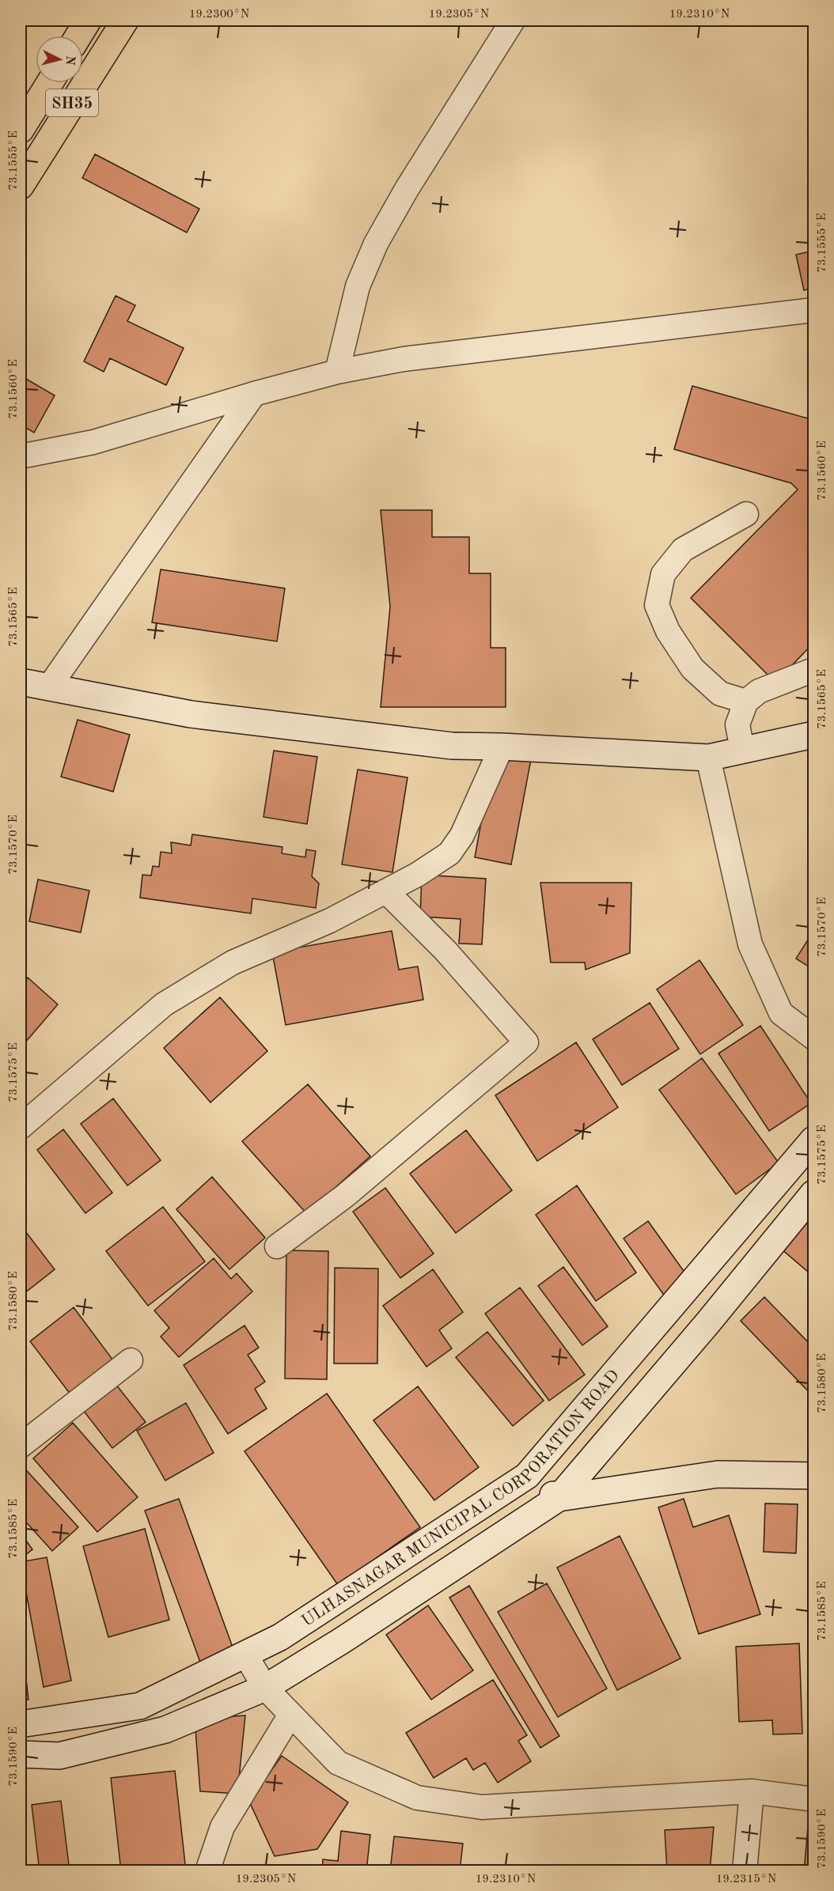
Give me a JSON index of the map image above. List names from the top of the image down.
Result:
{
  "streets": {
    "main road": ["SH35", "ULHASNAGAR MUNICIPAL CORPORATION ROAD"]
  },
  "north": "right",
  "coordinates": [
    "19.2300°N",
    "19.2305°N",
    "19.2310°N",
    "73.1555°E",
    "73.1560°E",
    "73.1565°E",
    "73.1570°E",
    "73.1575°E",
    "73.1580°E",
    "73.1585°E",
    "73.1590°E",
    "19.2315°N"
  ]
}
